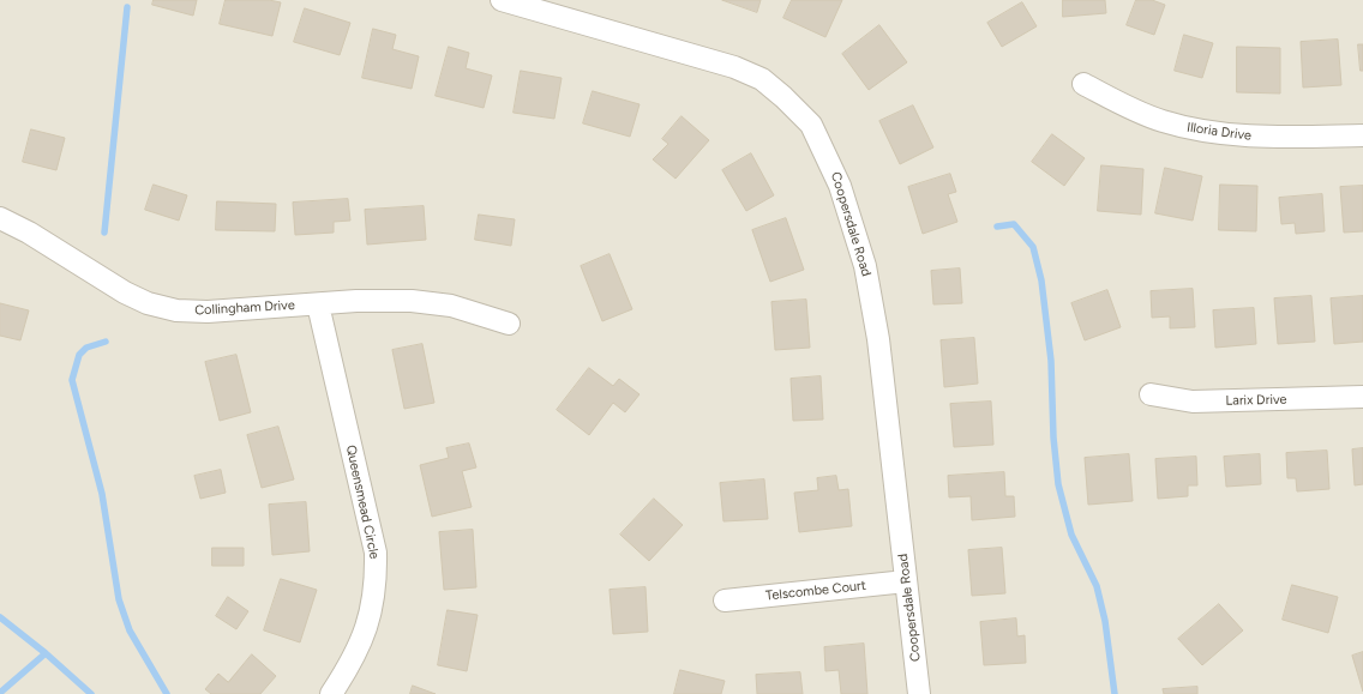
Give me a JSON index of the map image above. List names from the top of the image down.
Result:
{
  "streets": {
    "street": [
      "Illoria Drive",
      "Coopersdale Road",
      "Collingham Drive",
      "Larix Drive",
      "Queensmead Circle",
      "Telscombe Court"
    ]
  },
  "crossings": [
    ["Coopersdale Road", "Telscombe Court"],
    ["Collingham Drive", "Queensmead Circle"]
  ]
}
